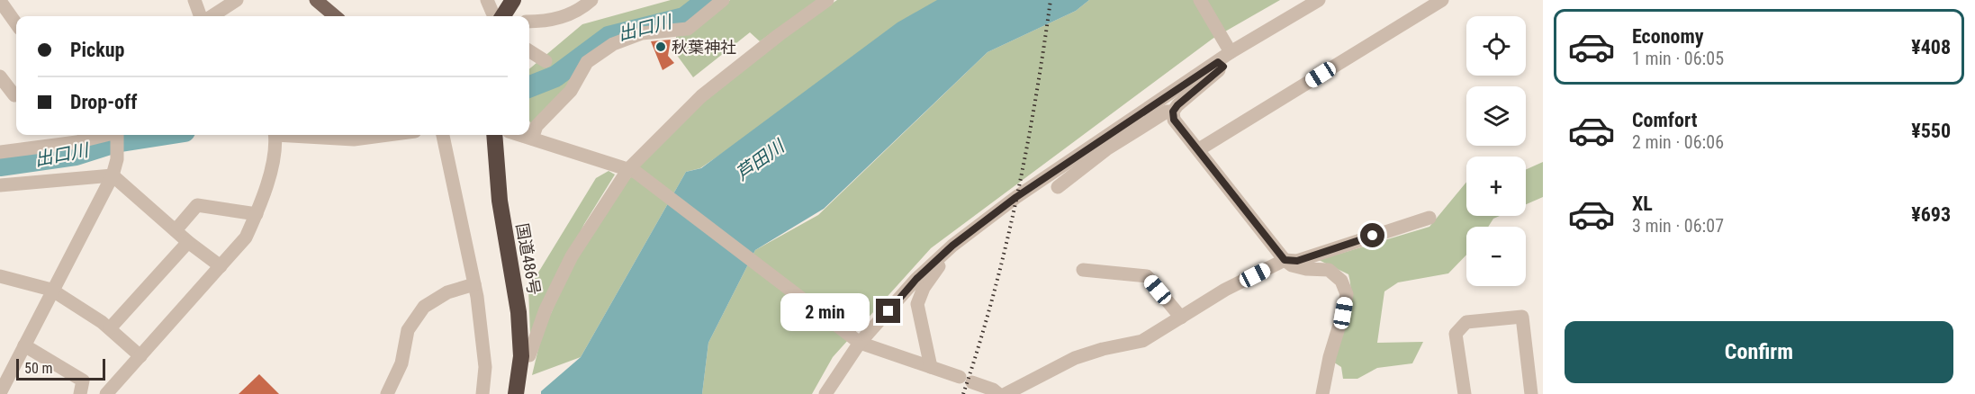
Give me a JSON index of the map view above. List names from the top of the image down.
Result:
{
  "streets": {
    "highway": ["国道486号"]
  },
  "water": ["出口川", "芦田川"],
  "places": ["秋葉神社"],
  "scale_bar": "50 m",
  "page": {
    "list": [
      {
        "name": "Economy",
        "note": "1 min · 06:05",
        "value": "¥408"
      },
      {
        "name": "Comfort",
        "note": "2 min · 06:06",
        "value": "¥550"
      },
      {
        "name": "XL",
        "note": "3 min · 06:07",
        "value": "¥693"
      }
    ],
    "map_buttons": ["+", "−"],
    "banner": ["Pickup", "Drop-off"],
    "bubble": "2 min",
    "buttons": "Confirm",
    "scale": "50 m"
  }
}
